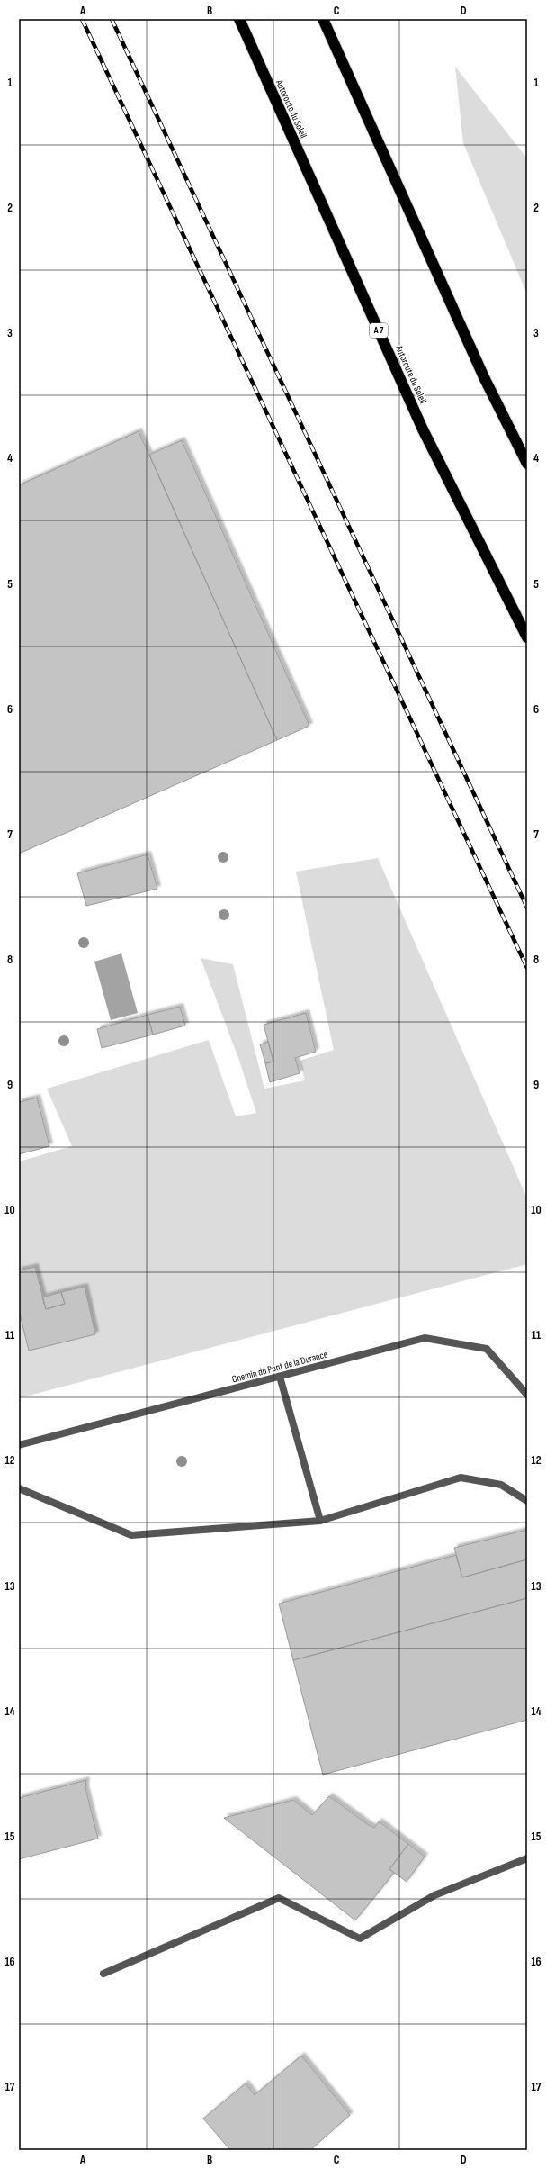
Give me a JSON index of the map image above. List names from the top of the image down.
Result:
{
  "streets": {
    "highway": ["Autoroute du Soleil", "A 7"],
    "street": ["Chemin du Pont de la Durance"]
  },
  "grid": {
    "columns": [
      "A",
      "B",
      "C",
      "D"
    ],
    "rows": [
      "1",
      "2",
      "3",
      "4",
      "5",
      "6",
      "7",
      "8",
      "9",
      "10",
      "11",
      "12",
      "13",
      "14",
      "15",
      "16",
      "17"
    ]
  }
}
